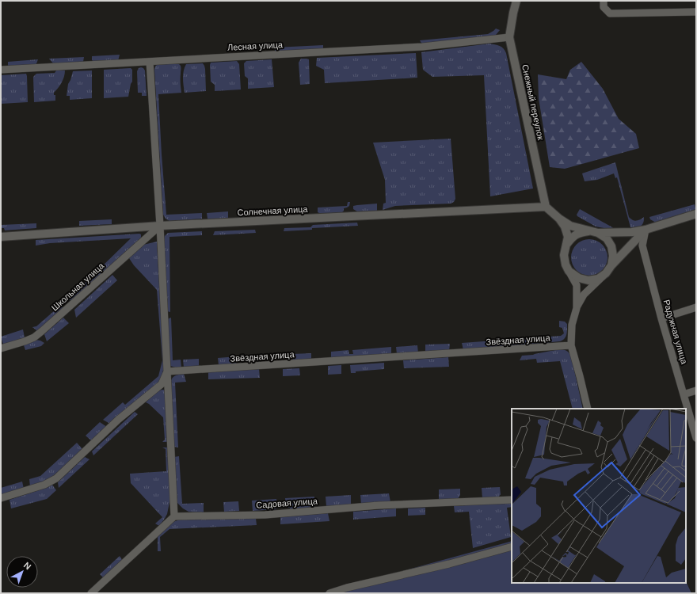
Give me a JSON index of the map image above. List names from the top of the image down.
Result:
{
  "streets": {
    "street": [
      "Лесная улица",
      "Снежный переулок",
      "Солнечная улица",
      "Школьная улица",
      "Радужная улица",
      "Звёздная улица",
      "Садовая улица"
    ]
  },
  "crossings": [
    ["Лесная улица", "Снежный переулок"],
    ["Снежный переулок", "Солнечная улица"],
    ["Солнечная улица", "Школьная улица"]
  ],
  "north": "top right"
}
